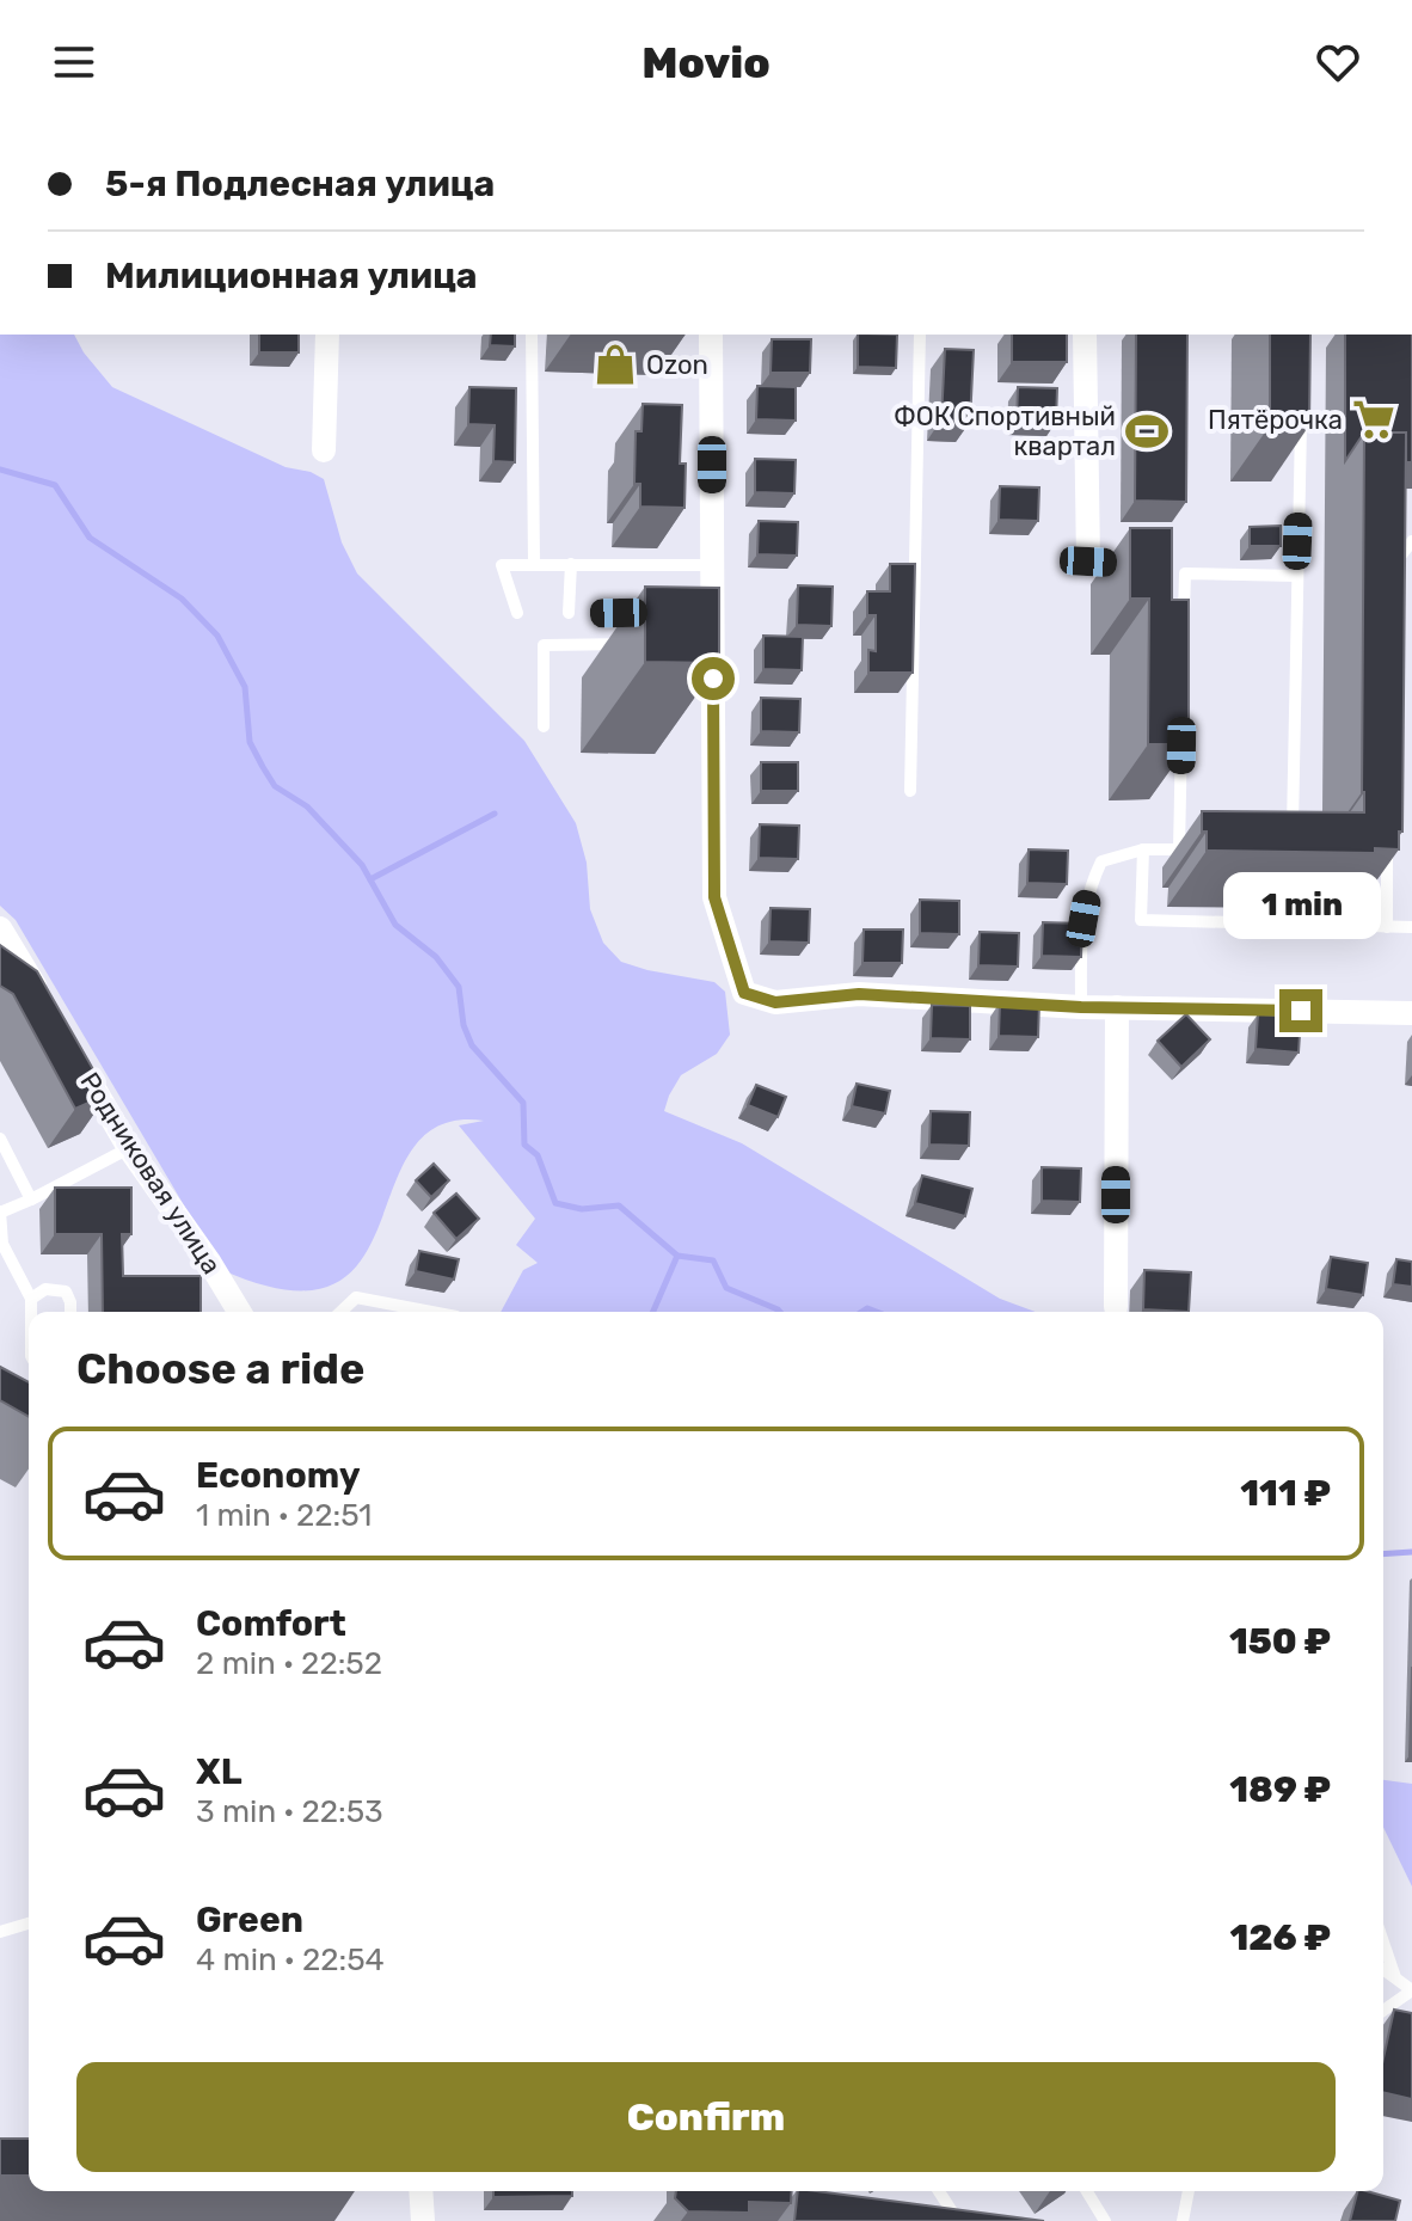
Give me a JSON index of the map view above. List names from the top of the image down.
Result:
{
  "streets": {
    "street": ["Родниковая улица"]
  },
  "places": {
    "shop": ["Ozon"],
    "supermarket": ["Пятёрочка"],
    "sports": ["ФОК Спортивный квартал"]
  },
  "page": {
    "header": "Movio",
    "banner": ["5-я Подлесная улица", "Милиционная улица"],
    "bubble": "1 min",
    "heading": "Choose a ride",
    "list": [
      {
        "name": "Economy",
        "note": "1 min · 22:51",
        "value": "111 ₽"
      },
      {
        "name": "Comfort",
        "note": "2 min · 22:52",
        "value": "150 ₽"
      },
      {
        "name": "XL",
        "note": "3 min · 22:53",
        "value": "189 ₽"
      },
      {
        "name": "Green",
        "note": "4 min · 22:54",
        "value": "126 ₽"
      }
    ],
    "buttons": "Confirm"
  }
}
